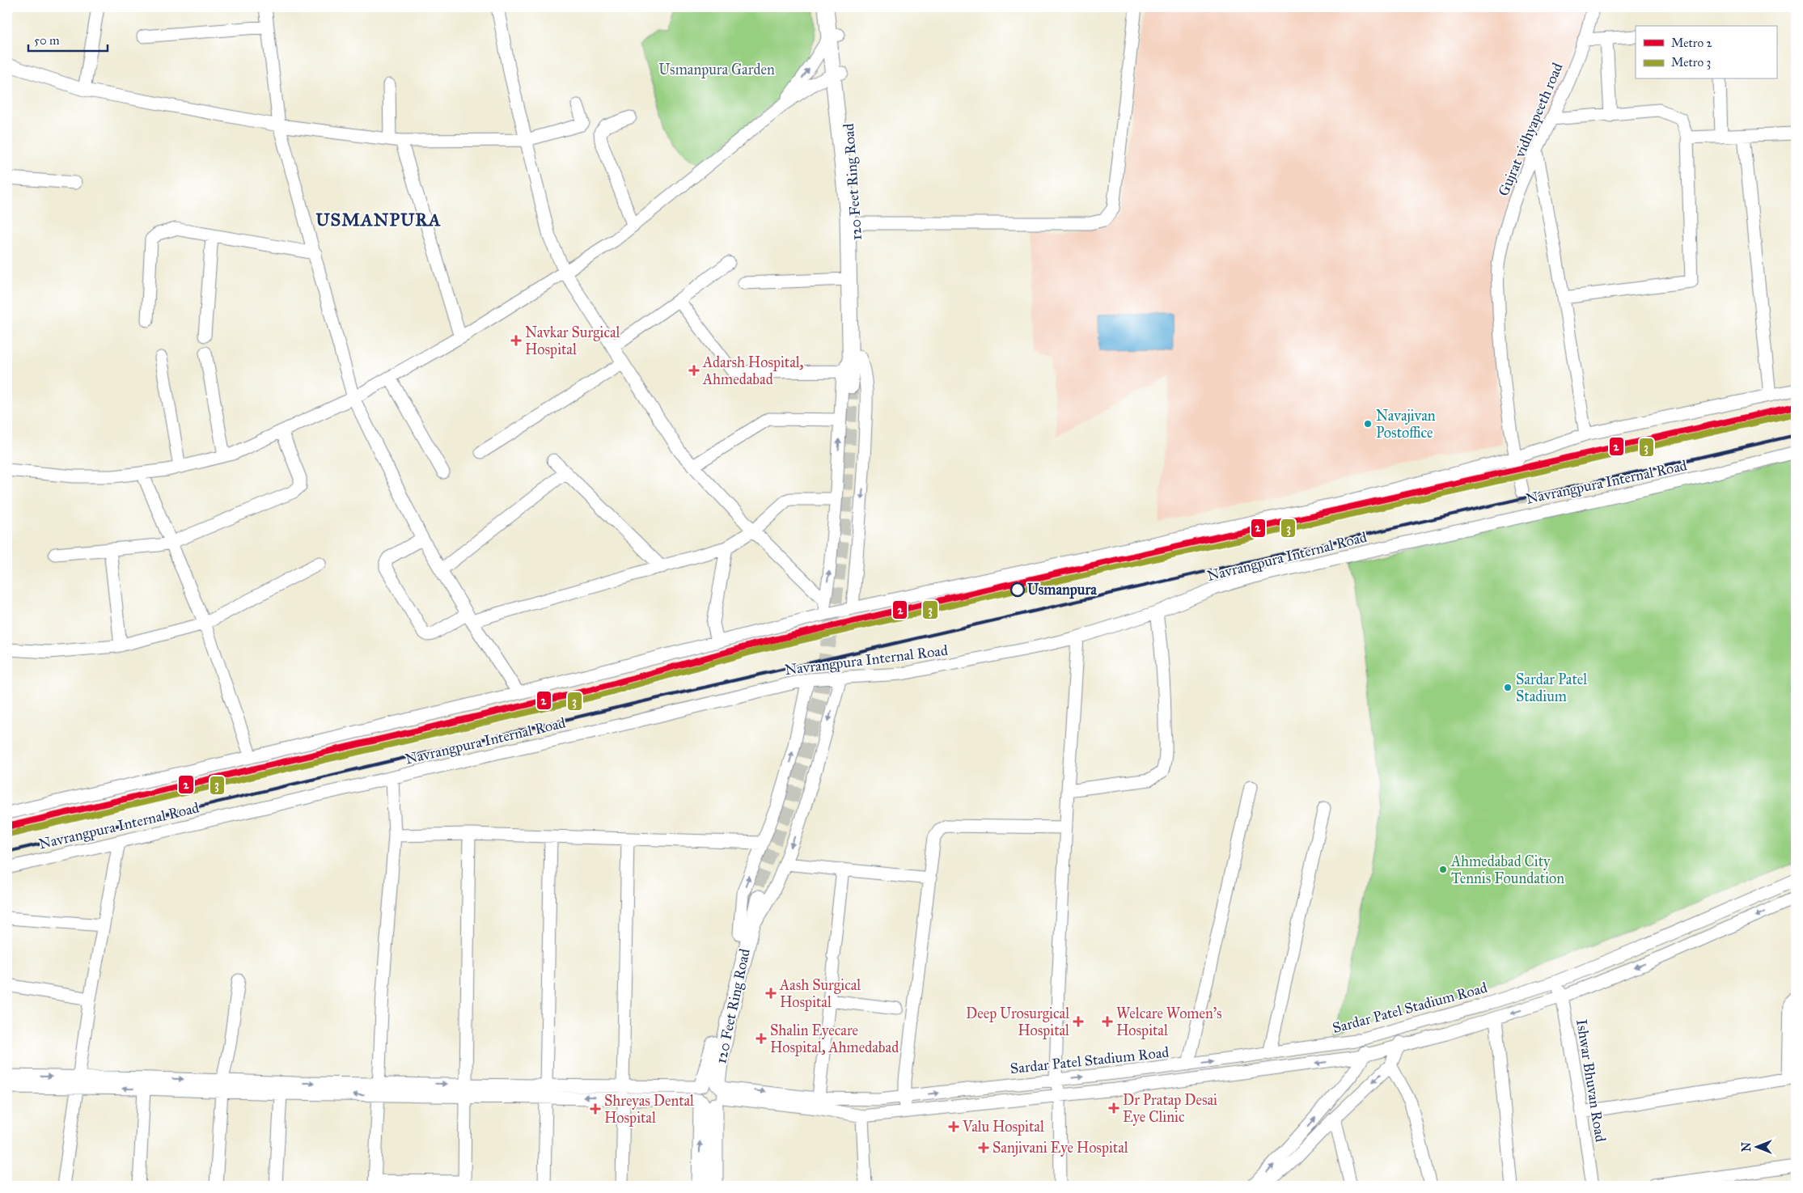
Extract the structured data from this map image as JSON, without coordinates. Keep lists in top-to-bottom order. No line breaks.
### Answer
{"streets":{"main road":["120 Feet Ring Road"],"street":["Gujrat vidhyapeeth road","Navrangpura Internal Road","Sardar Patel Stadium Road","Ishwar Bhuvan Road"]},"crossings":[["Gujrat vidhyapeeth road","Navrangpura Internal Road"],["120 Feet Ring Road","Sardar Patel Stadium Road"],["Sardar Patel Stadium Road","Ishwar Bhuvan Road"]],"districts":["USMANPURA"],"parks":["Usmanpura Garden"],"places":{"health":["Navkar Surgical Hospital","Adarsh Hospital, Ahmedabad","Aash Surgical Hospital","Deep Urosurgical Hospital","Welcare Women's Hospital","Shalin Eyecare Hospital, Ahmedabad","Dr Pratap Desai Eye Clinic","Shreyas Dental Hospital","Valu Hospital","Sanjivani Eye Hospital"],"other":["Navajivan Postoffice","Usmanpura","Sardar Patel Stadium","Ahmedabad City Tennis Foundation"]},"lines":["metro line 2","metro line 3"],"legend":["Metro 2","Metro 3"],"scale_bar":"50 m","north":"left"}
